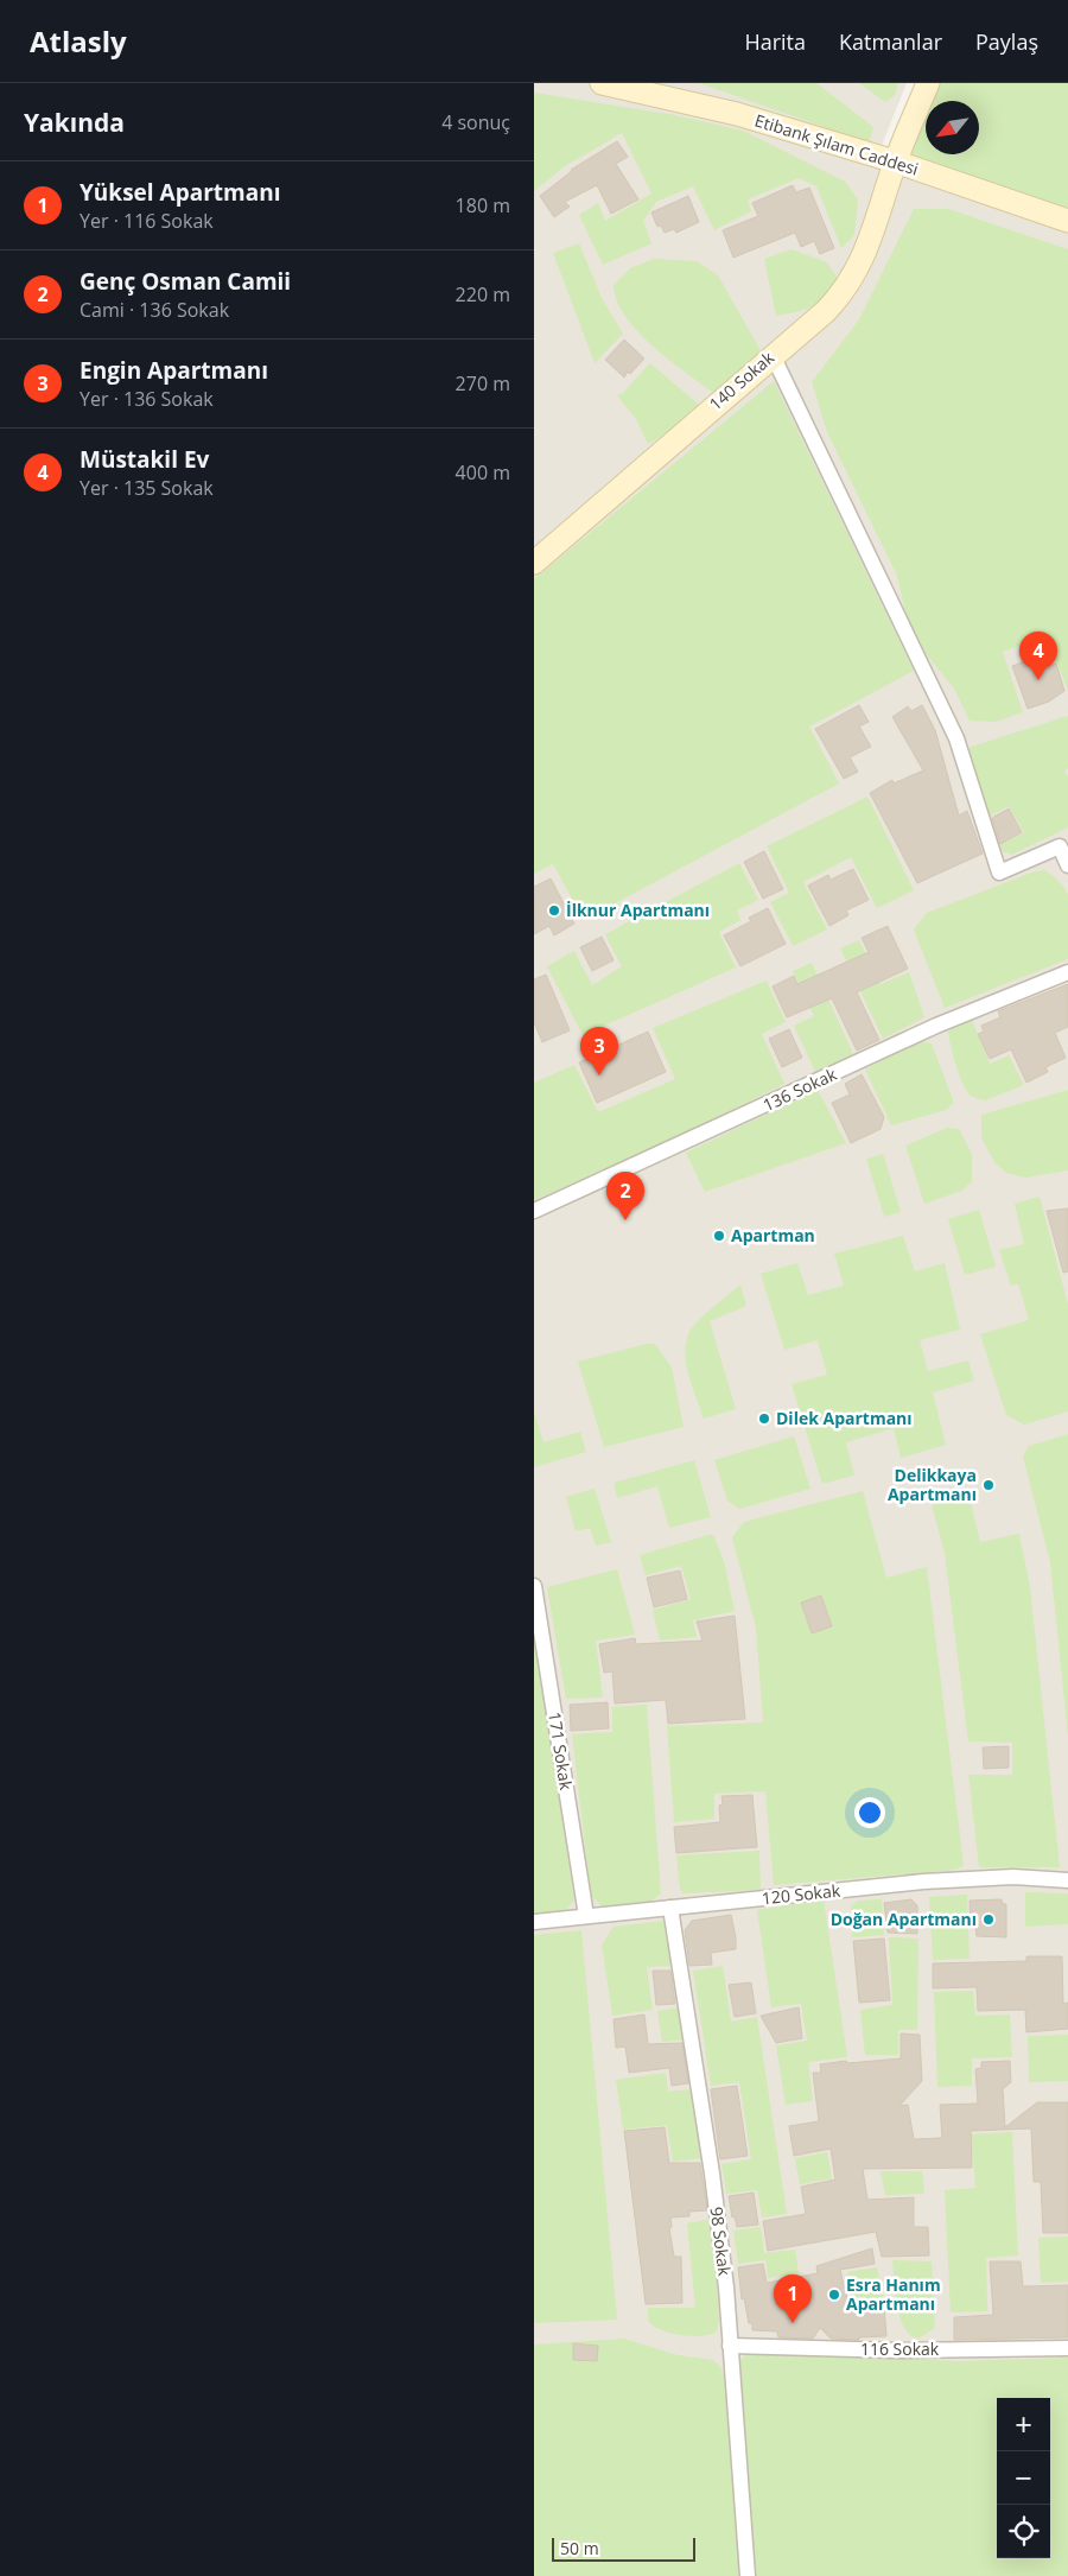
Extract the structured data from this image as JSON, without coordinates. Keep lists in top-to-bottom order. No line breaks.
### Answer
{"streets":{"main road":["Etibank Şılam Caddesi","140 Sokak"],"street":["136 Sokak","171 Sokak","120 Sokak","98 Sokak","116 Sokak"]},"crossings":[["Etibank Şılam Caddesi","140 Sokak"],["171 Sokak","120 Sokak"],["120 Sokak","98 Sokak"],["98 Sokak","116 Sokak"]],"places":["İlknur Apartmanı","Apartman","Dilek Apartmanı","Delikkaya Apartmanı","Doğan Apartmanı","Esra Hanım Apartmanı"],"scale_bar":"50 m","north":"bottom left","page":{"header":"Atlasly","nav":["Harita","Katmanlar","Paylaş"],"heading":["Yakında","4 sonuç"],"list":[{"mark":"1","name":"Yüksel Apartmanı","note":"Yer · 116 Sokak","value":"180 m"},{"mark":"2","name":"Genç Osman Camii","note":"Cami · 136 Sokak","value":"220 m"},{"mark":"3","name":"Engin Apartmanı","note":"Yer · 136 Sokak","value":"270 m"},{"mark":"4","name":"Müstakil Ev","note":"Yer · 135 Sokak","value":"400 m"}],"pins":["4","3","2","1"],"map_buttons":["+","−"],"scale":"50 m"}}
